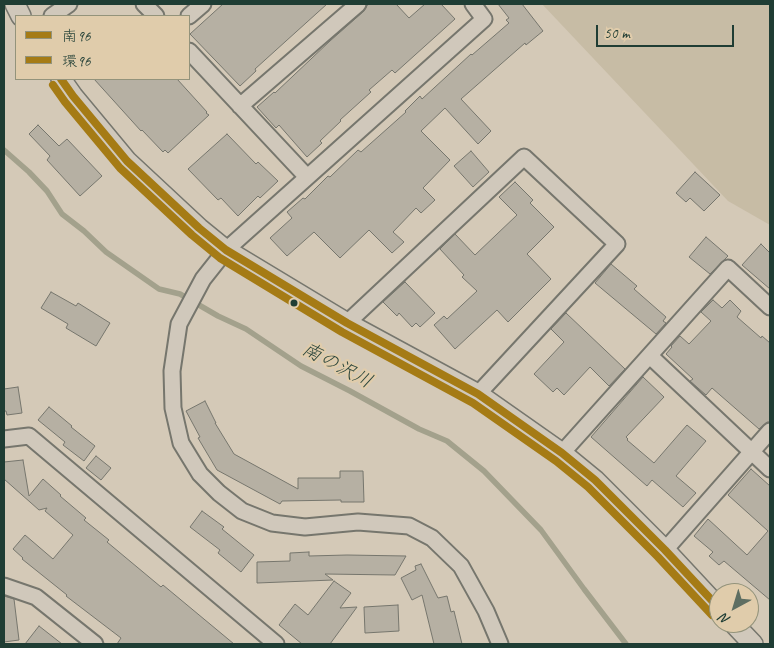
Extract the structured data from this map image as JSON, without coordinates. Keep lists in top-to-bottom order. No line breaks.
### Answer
{"water":["南の沢川"],"lines":["transit line 南96","transit line 環96"],"legend":["南96","環96"],"scale_bar":"50 m","north":"bottom left"}
